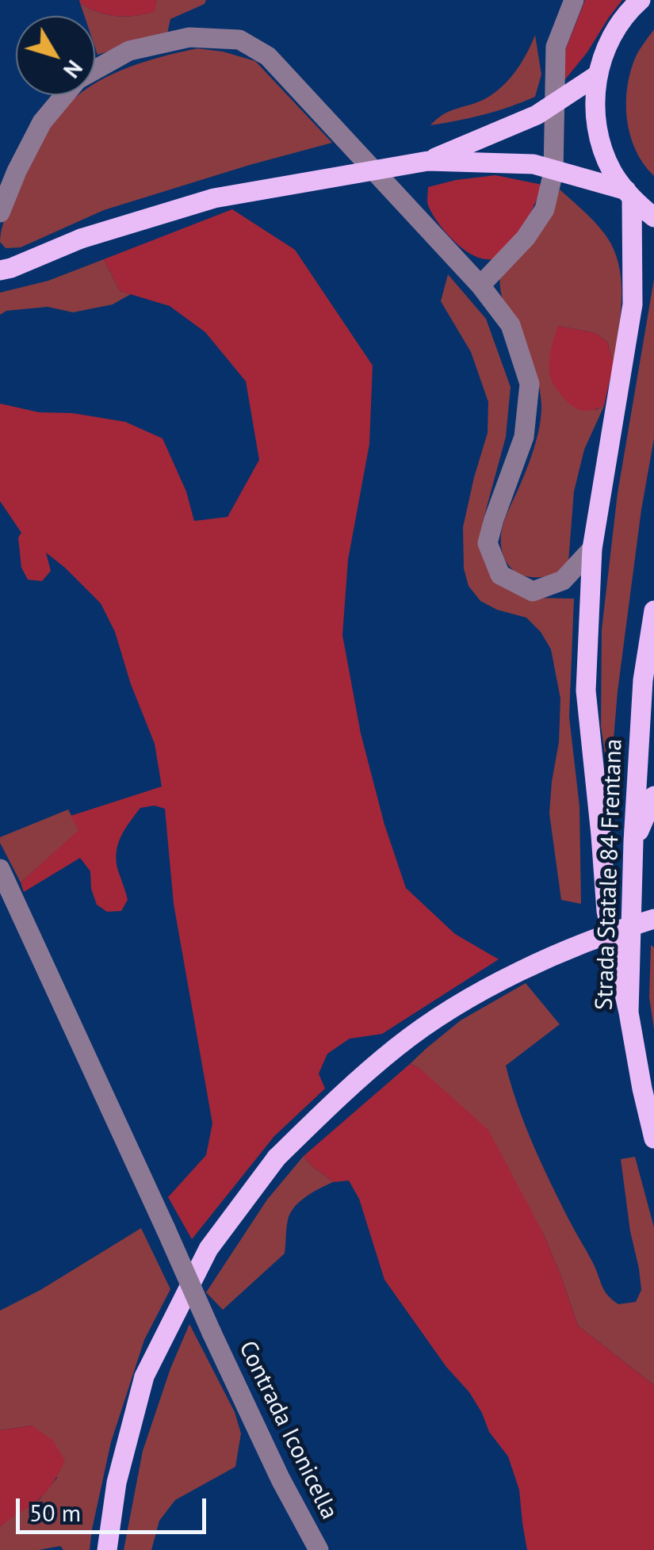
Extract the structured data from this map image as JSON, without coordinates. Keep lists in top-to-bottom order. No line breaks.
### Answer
{"streets":{"main road":["Strada Statale 84 Frentana"],"street":["Contrada Iconicella"]},"scale_bar":"50 m","north":"bottom right"}
